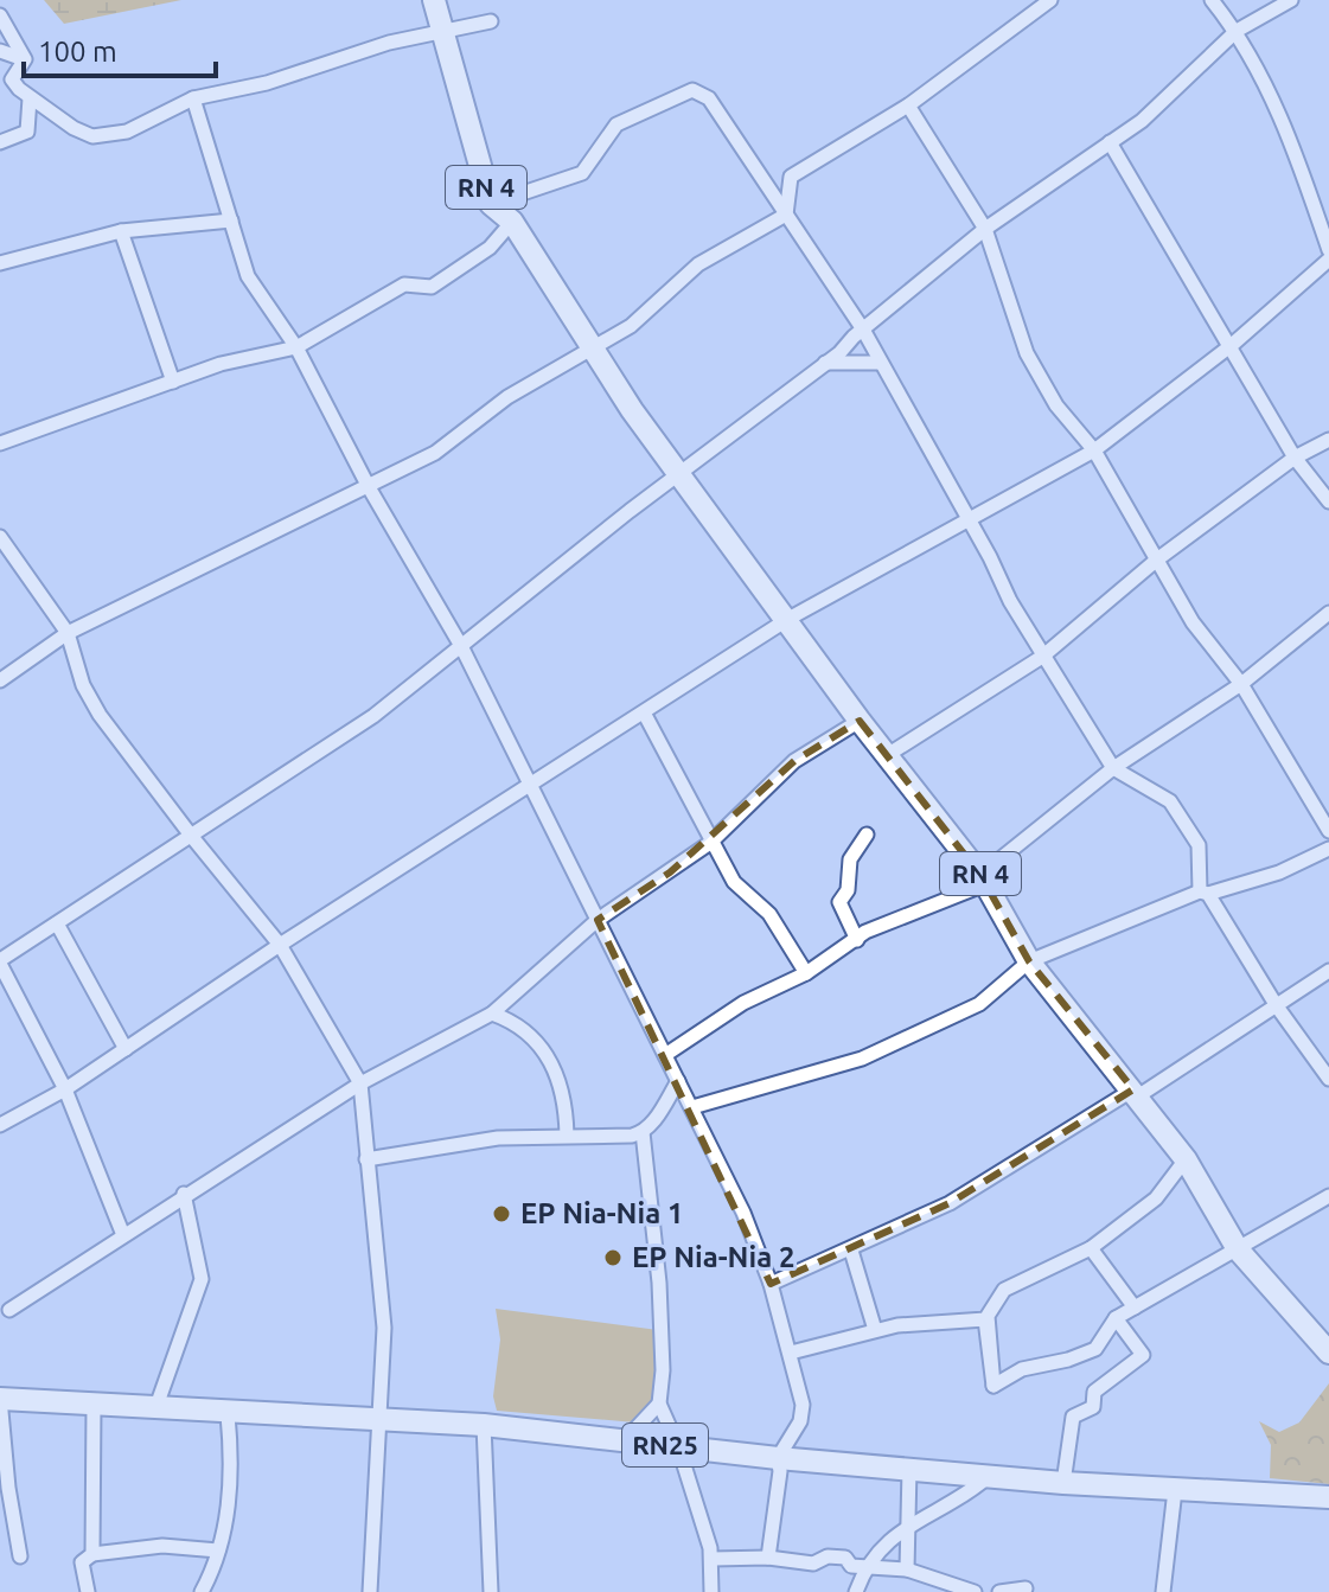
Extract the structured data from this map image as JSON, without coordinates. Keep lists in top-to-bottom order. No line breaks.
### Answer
{"streets":{"main road":["RN 4","RN25"]},"places":["EP Nia-Nia 1","EP Nia-Nia 2"],"scale_bar":"100 m"}
